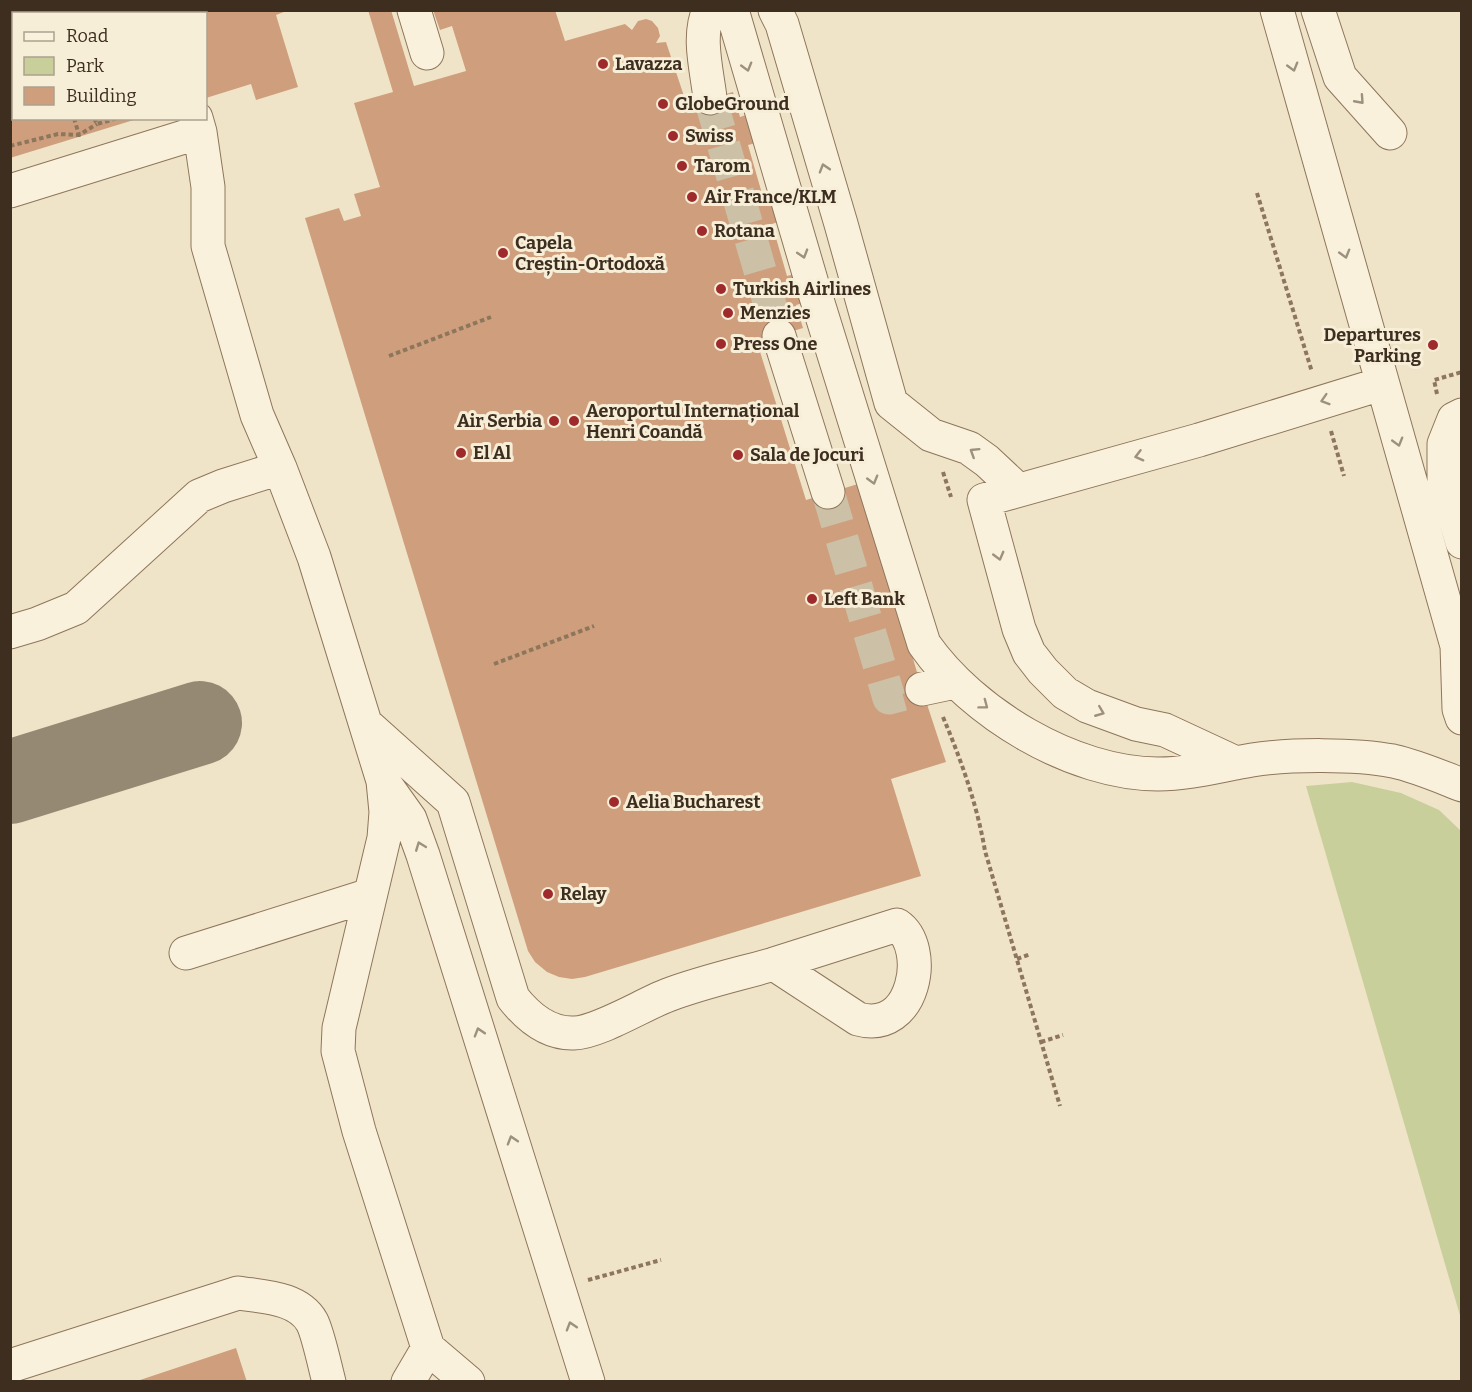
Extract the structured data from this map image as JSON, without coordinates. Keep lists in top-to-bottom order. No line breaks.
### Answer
{"places":["Lavazza","GlobeGround","Swiss","Tarom","Air France/KLM","Rotana","Capela Creștin-Ortodoxă","Turkish Airlines","Menzies","Press One","Departures Parking","Air Serbia","Aeroportul Internațional Henri Coandă","El Al","Sala de Jocuri","Left Bank","Aelia Bucharest","Relay"],"legend":["Road","Park","Building"]}
